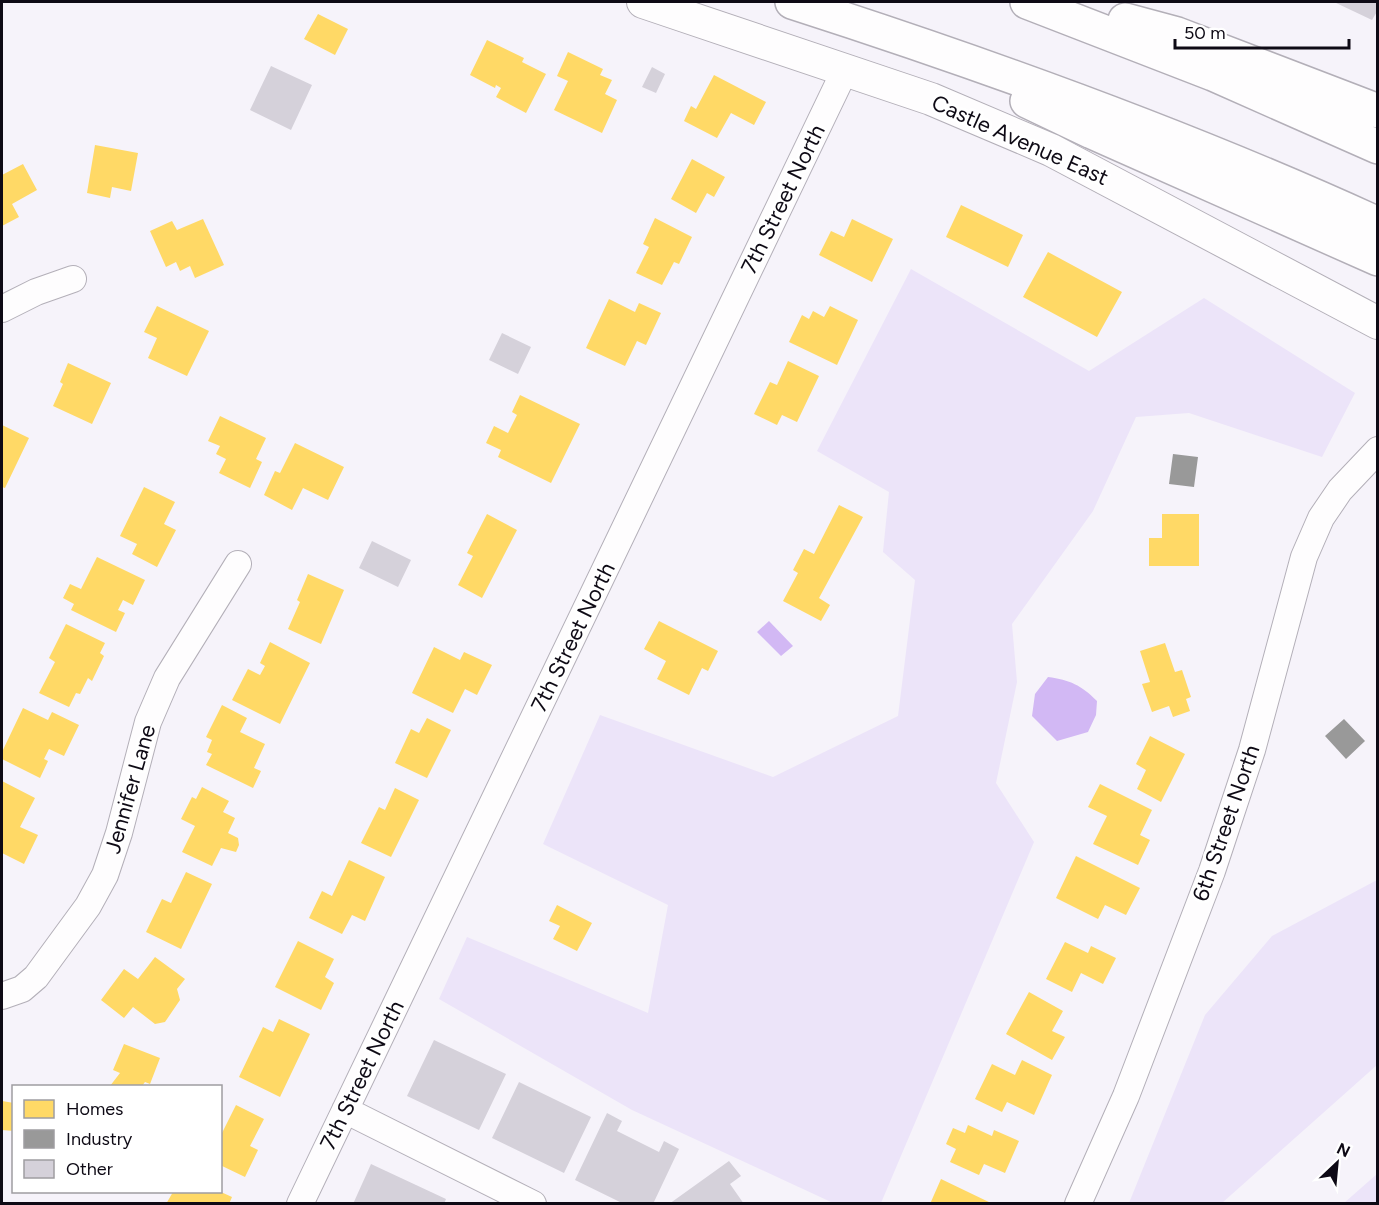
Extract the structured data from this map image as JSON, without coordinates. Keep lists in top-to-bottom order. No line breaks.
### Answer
{"streets":{"street":["Castle Avenue East","7th Street North","Jennifer Lane","6th Street North"]},"crossings":[["Castle Avenue East","7th Street North"]],"legend":["Homes","Industry","Other"],"scale_bar":"50 m","north":"top right"}
